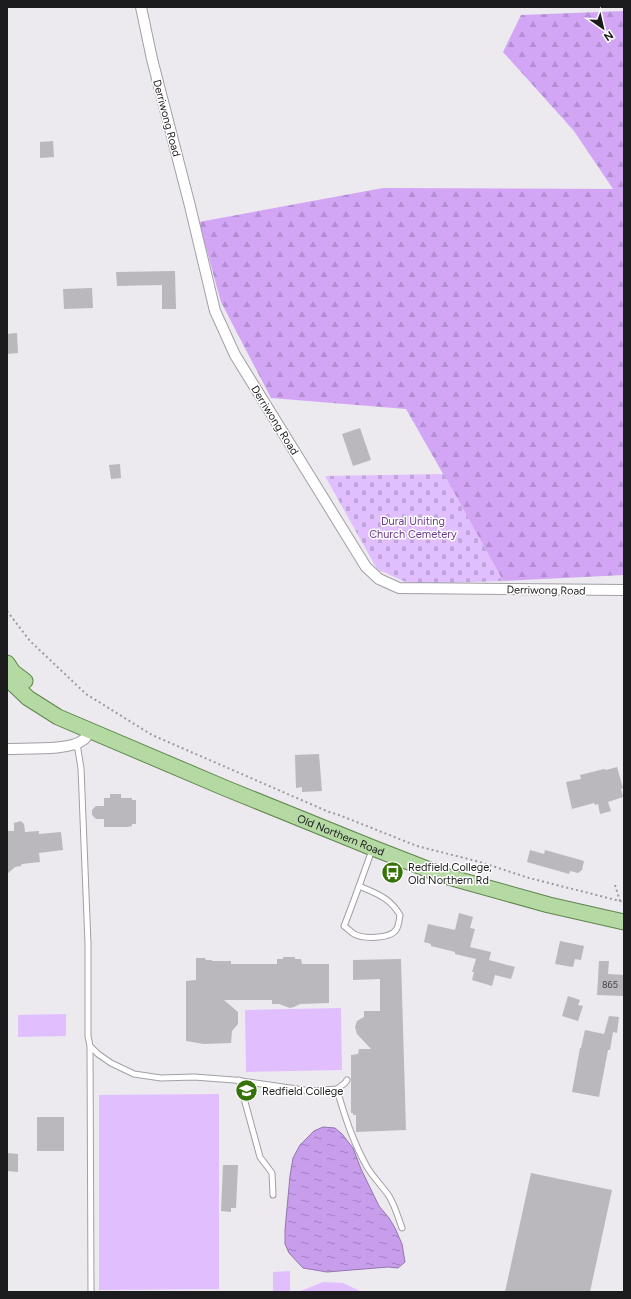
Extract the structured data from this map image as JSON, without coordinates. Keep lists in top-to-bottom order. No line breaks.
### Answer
{"streets":{"main road":["Old Northern Road"],"street":["Derriwong Road"]},"parks":["Dural Uniting Church Cemetery"],"places":{"bus stop":["Redfield College, Old Northern Rd"],"school or university":["Redfield College"]},"house_numbers":["865"],"north":"bottom right"}
